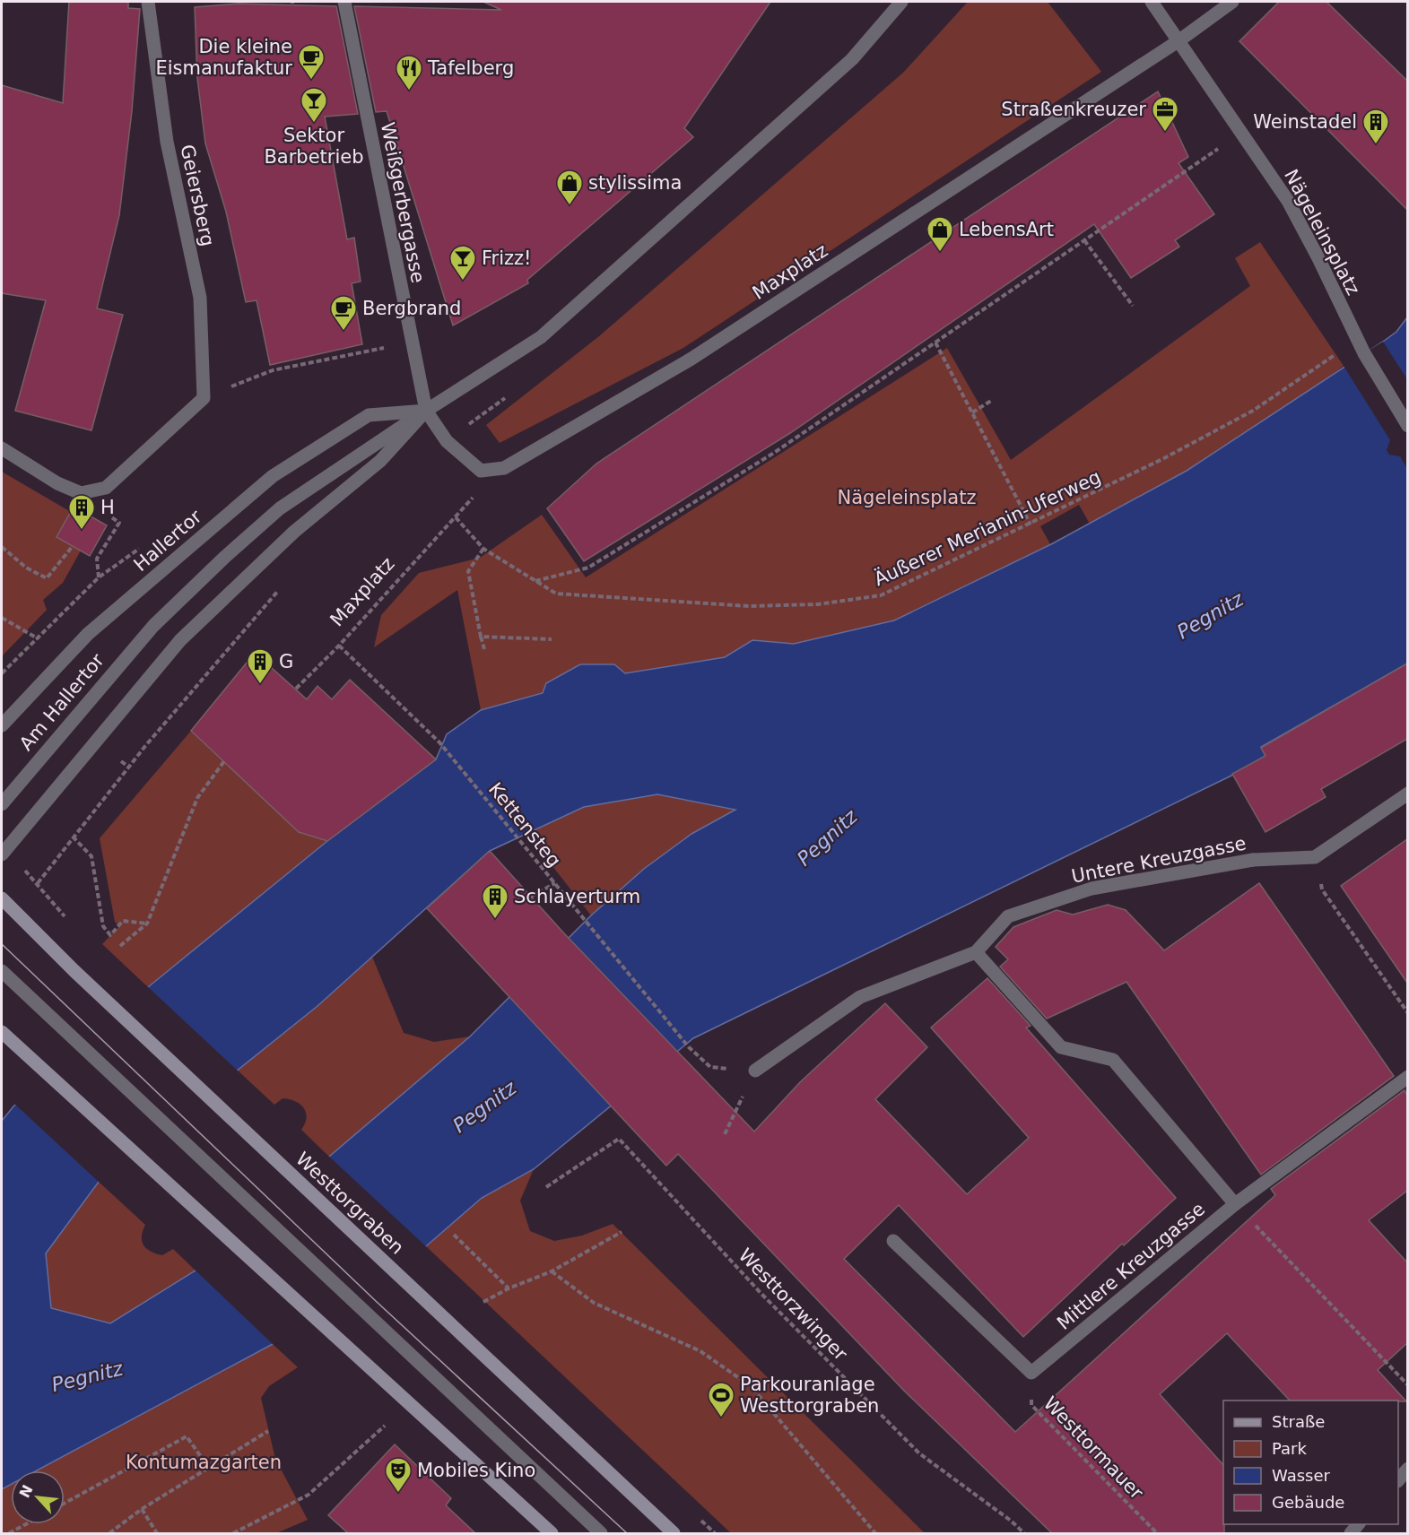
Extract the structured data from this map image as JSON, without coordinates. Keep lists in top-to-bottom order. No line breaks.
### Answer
{"streets":{"main road":["Westtorgraben"],"street":["Geiersberg","Weißgerbergasse","Nägeleinsplatz","Maxplatz","Hallertor","Am Hallertor","Untere Kreuzgasse","Mittlere Kreuzgasse"],"path":["Äußerer Merianin-Uferweg","Kettensteg","Westtorzwinger","Westtormauer"]},"crossings":[["Weißgerbergasse","Maxplatz"],["Weißgerbergasse","Hallertor"],["Weißgerbergasse","Am Hallertor"],["Nägeleinsplatz","Äußerer Merianin-Uferweg"],["Maxplatz","Äußerer Merianin-Uferweg"],["Maxplatz","Hallertor"],["Maxplatz","Am Hallertor"],["Maxplatz","Kettensteg"],["Hallertor","Am Hallertor"],["Mittlere Kreuzgasse","Westtormauer"]],"water":["Pegnitz"],"parks":["Nägeleinsplatz","Kontumazgarten"],"places":{"cafe":["Die kleine Eismanufaktur","Bergbrand"],"restaurant":["Tafelberg"],"bar":["Sektor Barbetrieb","Frizz!"],"office":["Straßenkreuzer"],"building":["Weinstadel","H","G","Schlayerturm"],"shop":["stylissima","LebensArt"],"sports":["Parkouranlage Westtorgraben"],"theatre":["Mobiles Kino"]},"legend":["Straße","Park","Wasser","Gebäude"],"north":"top left"}
